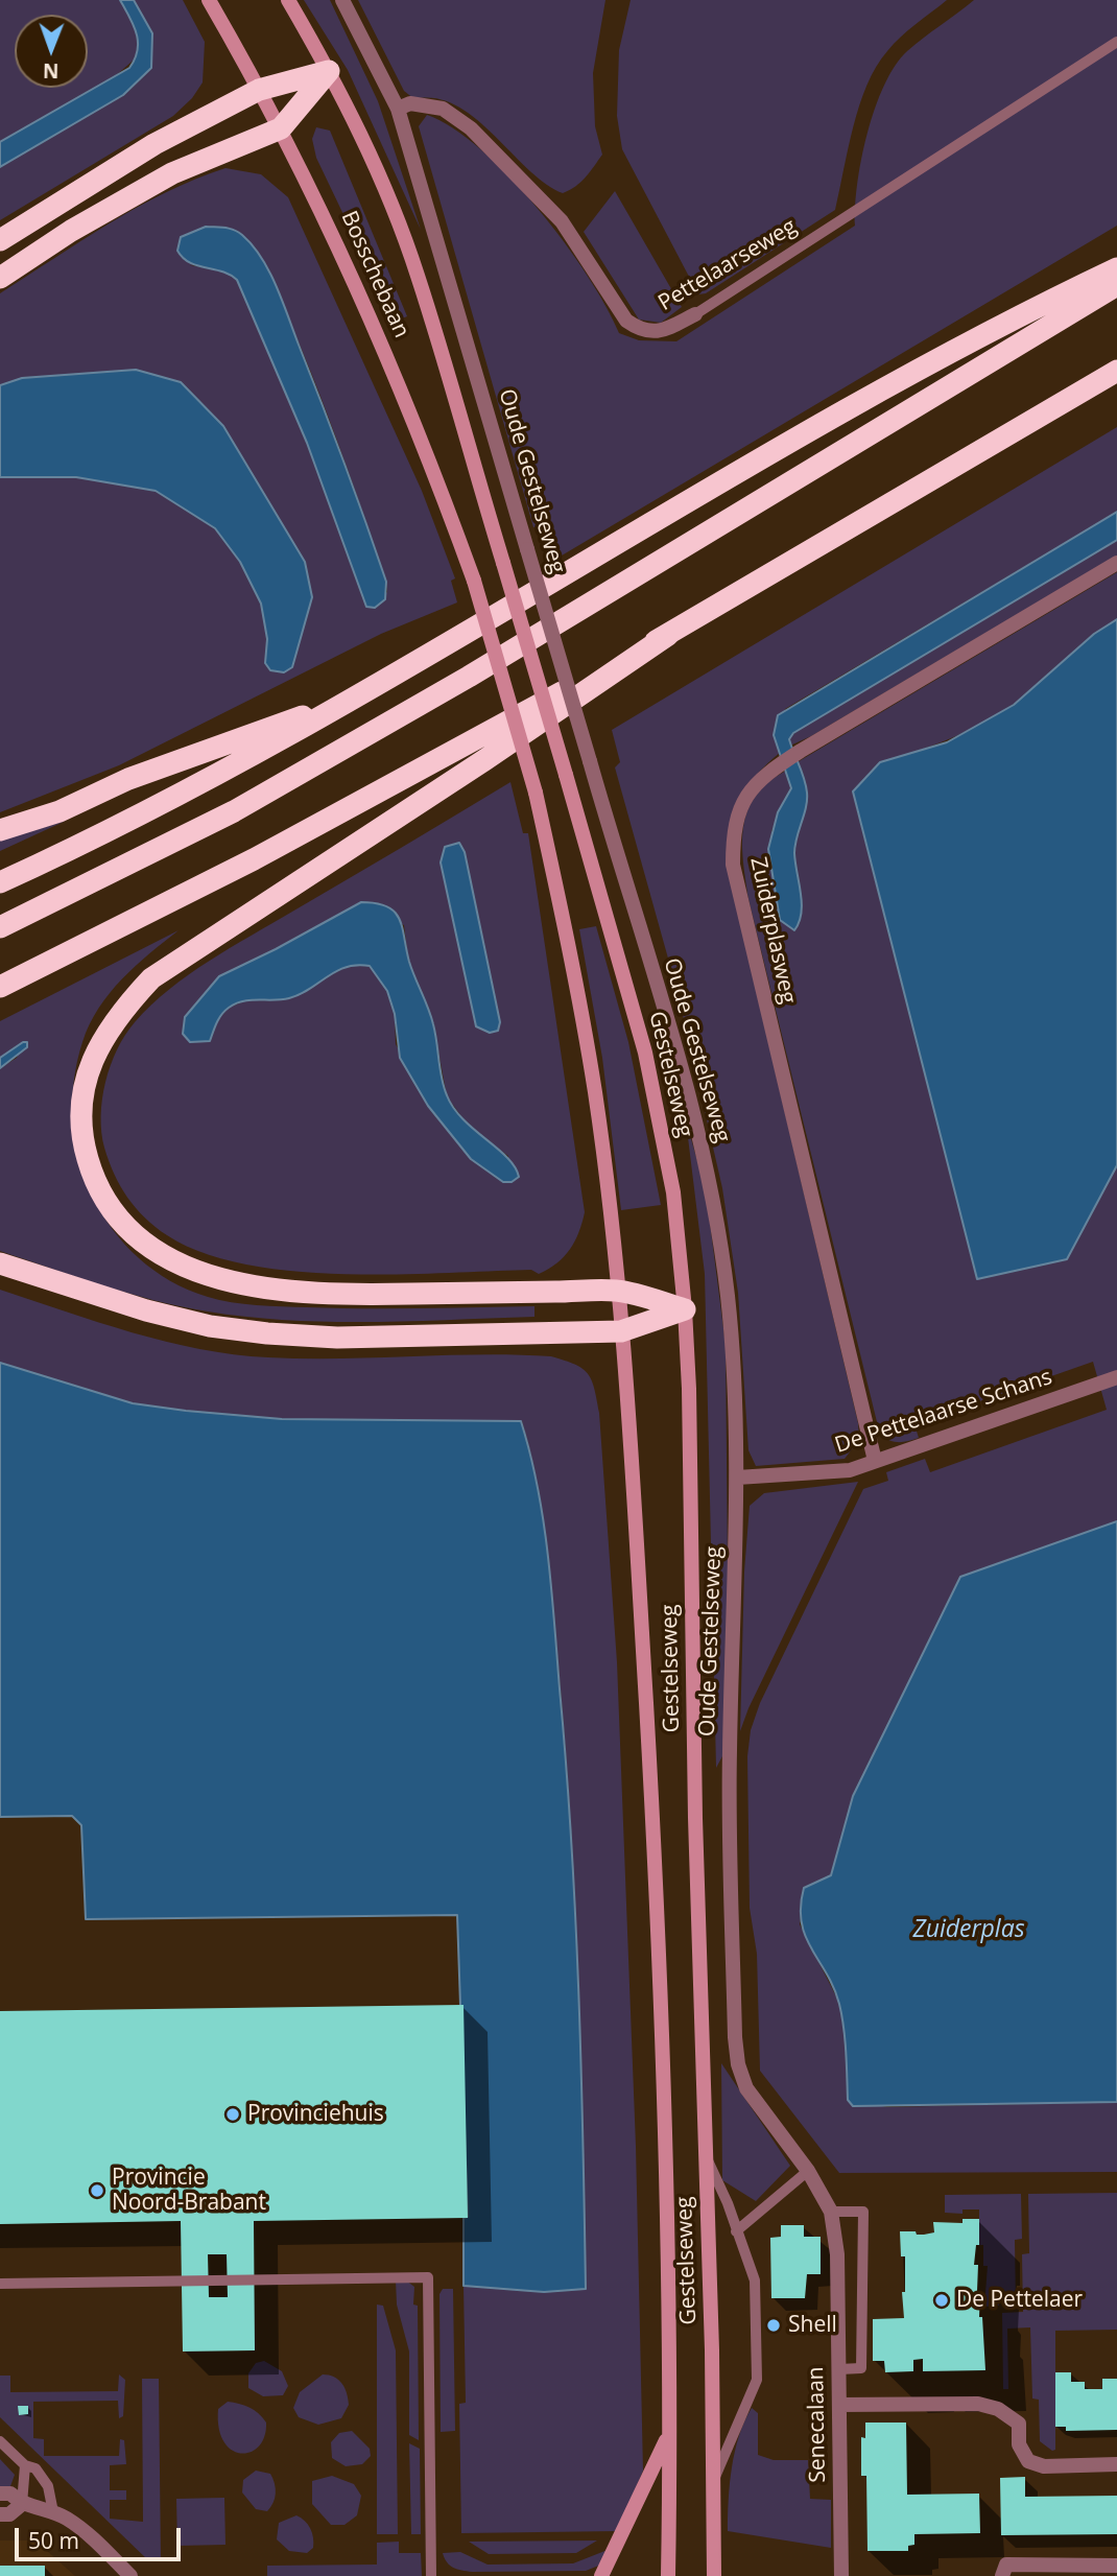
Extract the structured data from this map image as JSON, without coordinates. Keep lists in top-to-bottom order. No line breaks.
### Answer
{"streets":{"main road":["Bosschebaan","Gestelseweg"],"street":["Pettelaarseweg","Oude Gestelseweg","Zuiderplasweg","De Pettelaarse Schans","Senecalaan"]},"crossings":[["Pettelaarseweg","Oude Gestelseweg"],["Bosschebaan","Gestelseweg"],["Oude Gestelseweg","De Pettelaarse Schans"],["Oude Gestelseweg","Senecalaan"],["Zuiderplasweg","De Pettelaarse Schans"]],"water":["Zuiderplas"],"places":["Provinciehuis","Provincie Noord-Brabant","De Pettelaer","Shell"],"scale_bar":"50 m","north":"bottom"}
